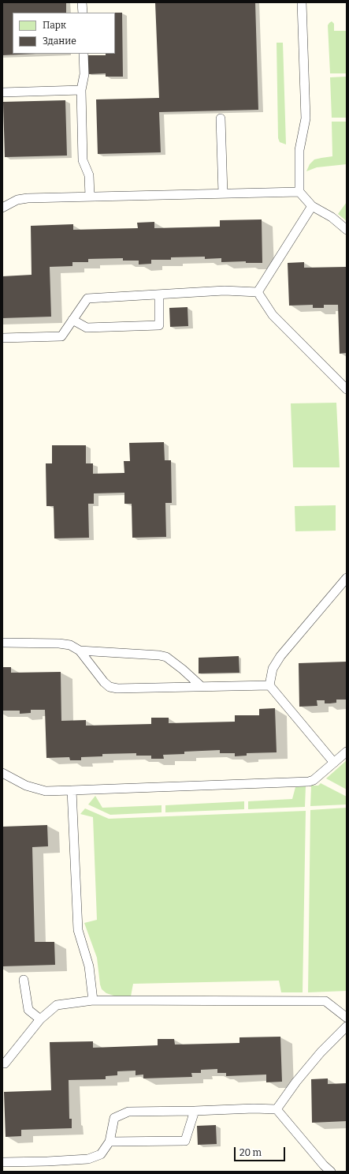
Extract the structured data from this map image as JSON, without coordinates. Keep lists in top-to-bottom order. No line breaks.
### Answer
{"legend":["Парк","Здание"],"scale_bar":"20 m"}
